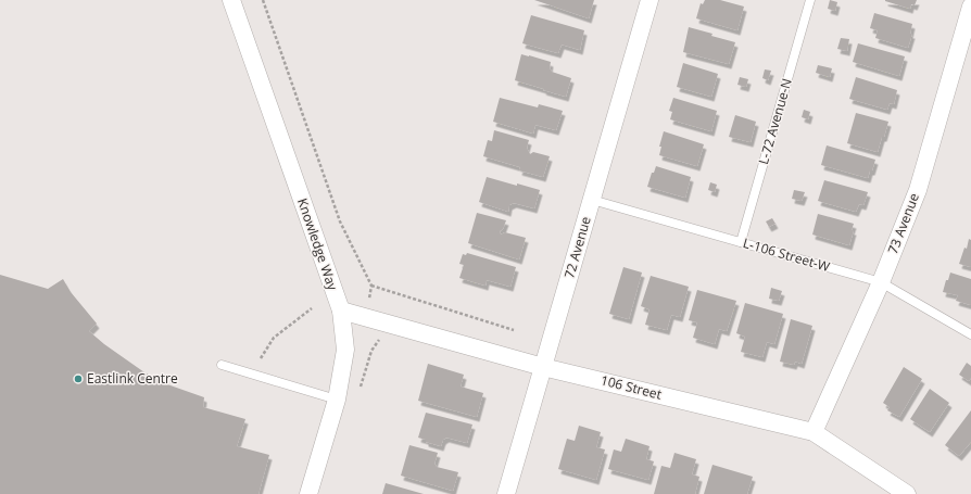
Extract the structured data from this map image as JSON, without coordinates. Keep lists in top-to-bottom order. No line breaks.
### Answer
{"streets":{"street":["73 Avenue","Knowledge Way","72 Avenue","106 Street"],"lane":["L-72 Avenue-N","L-106 Street-W"]},"crossings":[["L-72 Avenue-N","L-106 Street-W"],["73 Avenue","L-106 Street-W"],["73 Avenue","106 Street"],["Knowledge Way","106 Street"],["72 Avenue","L-106 Street-W"],["72 Avenue","106 Street"]],"places":["Eastlink Centre"]}
